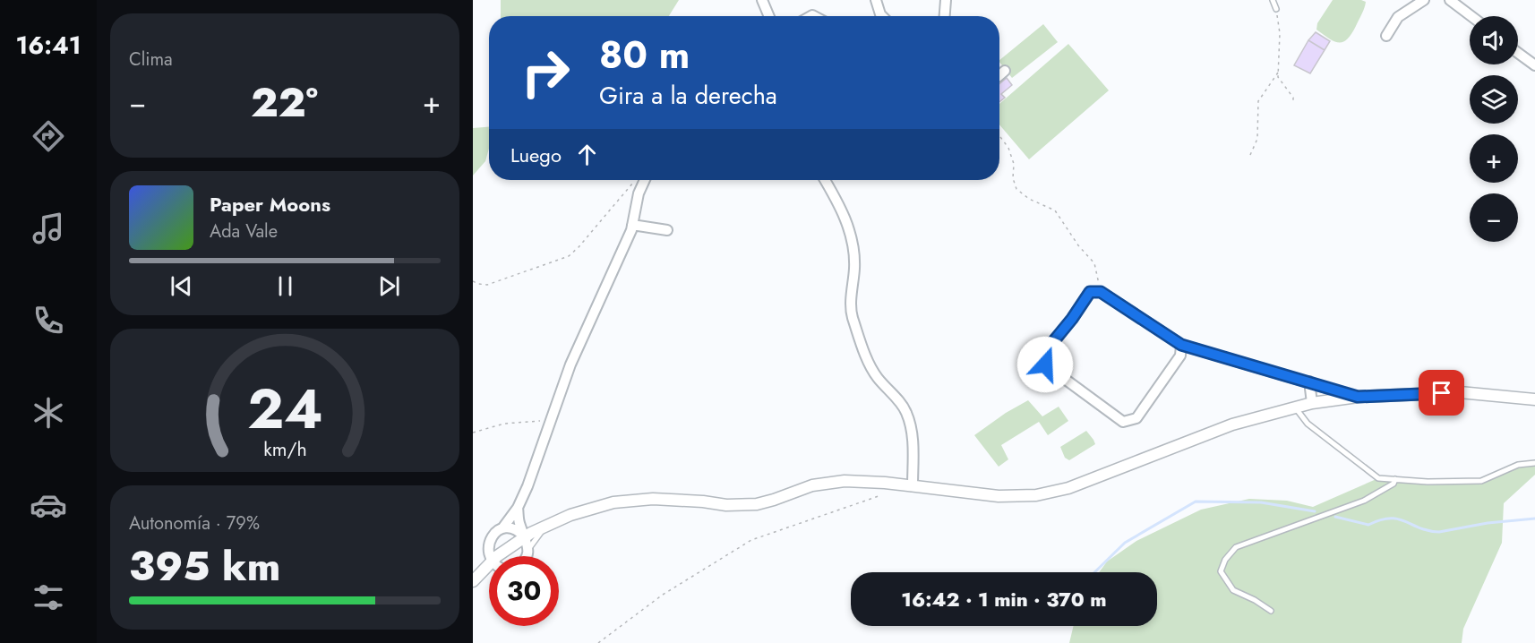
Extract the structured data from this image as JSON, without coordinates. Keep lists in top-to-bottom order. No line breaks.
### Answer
{"page":{"tabs":"16:41","tile":["Clima",["Autonomía · 79%","395 km"]],"map_buttons":["+","−"],"turn":["80 m","Gira a la derecha"],"heat":["−","22°","+"],"then":"Luego","song":["Paper Moons","Ada Vale"],"limit":"30","trip":"16:42 · 1 min · 370 m","gauge":["24","km/h"]}}
